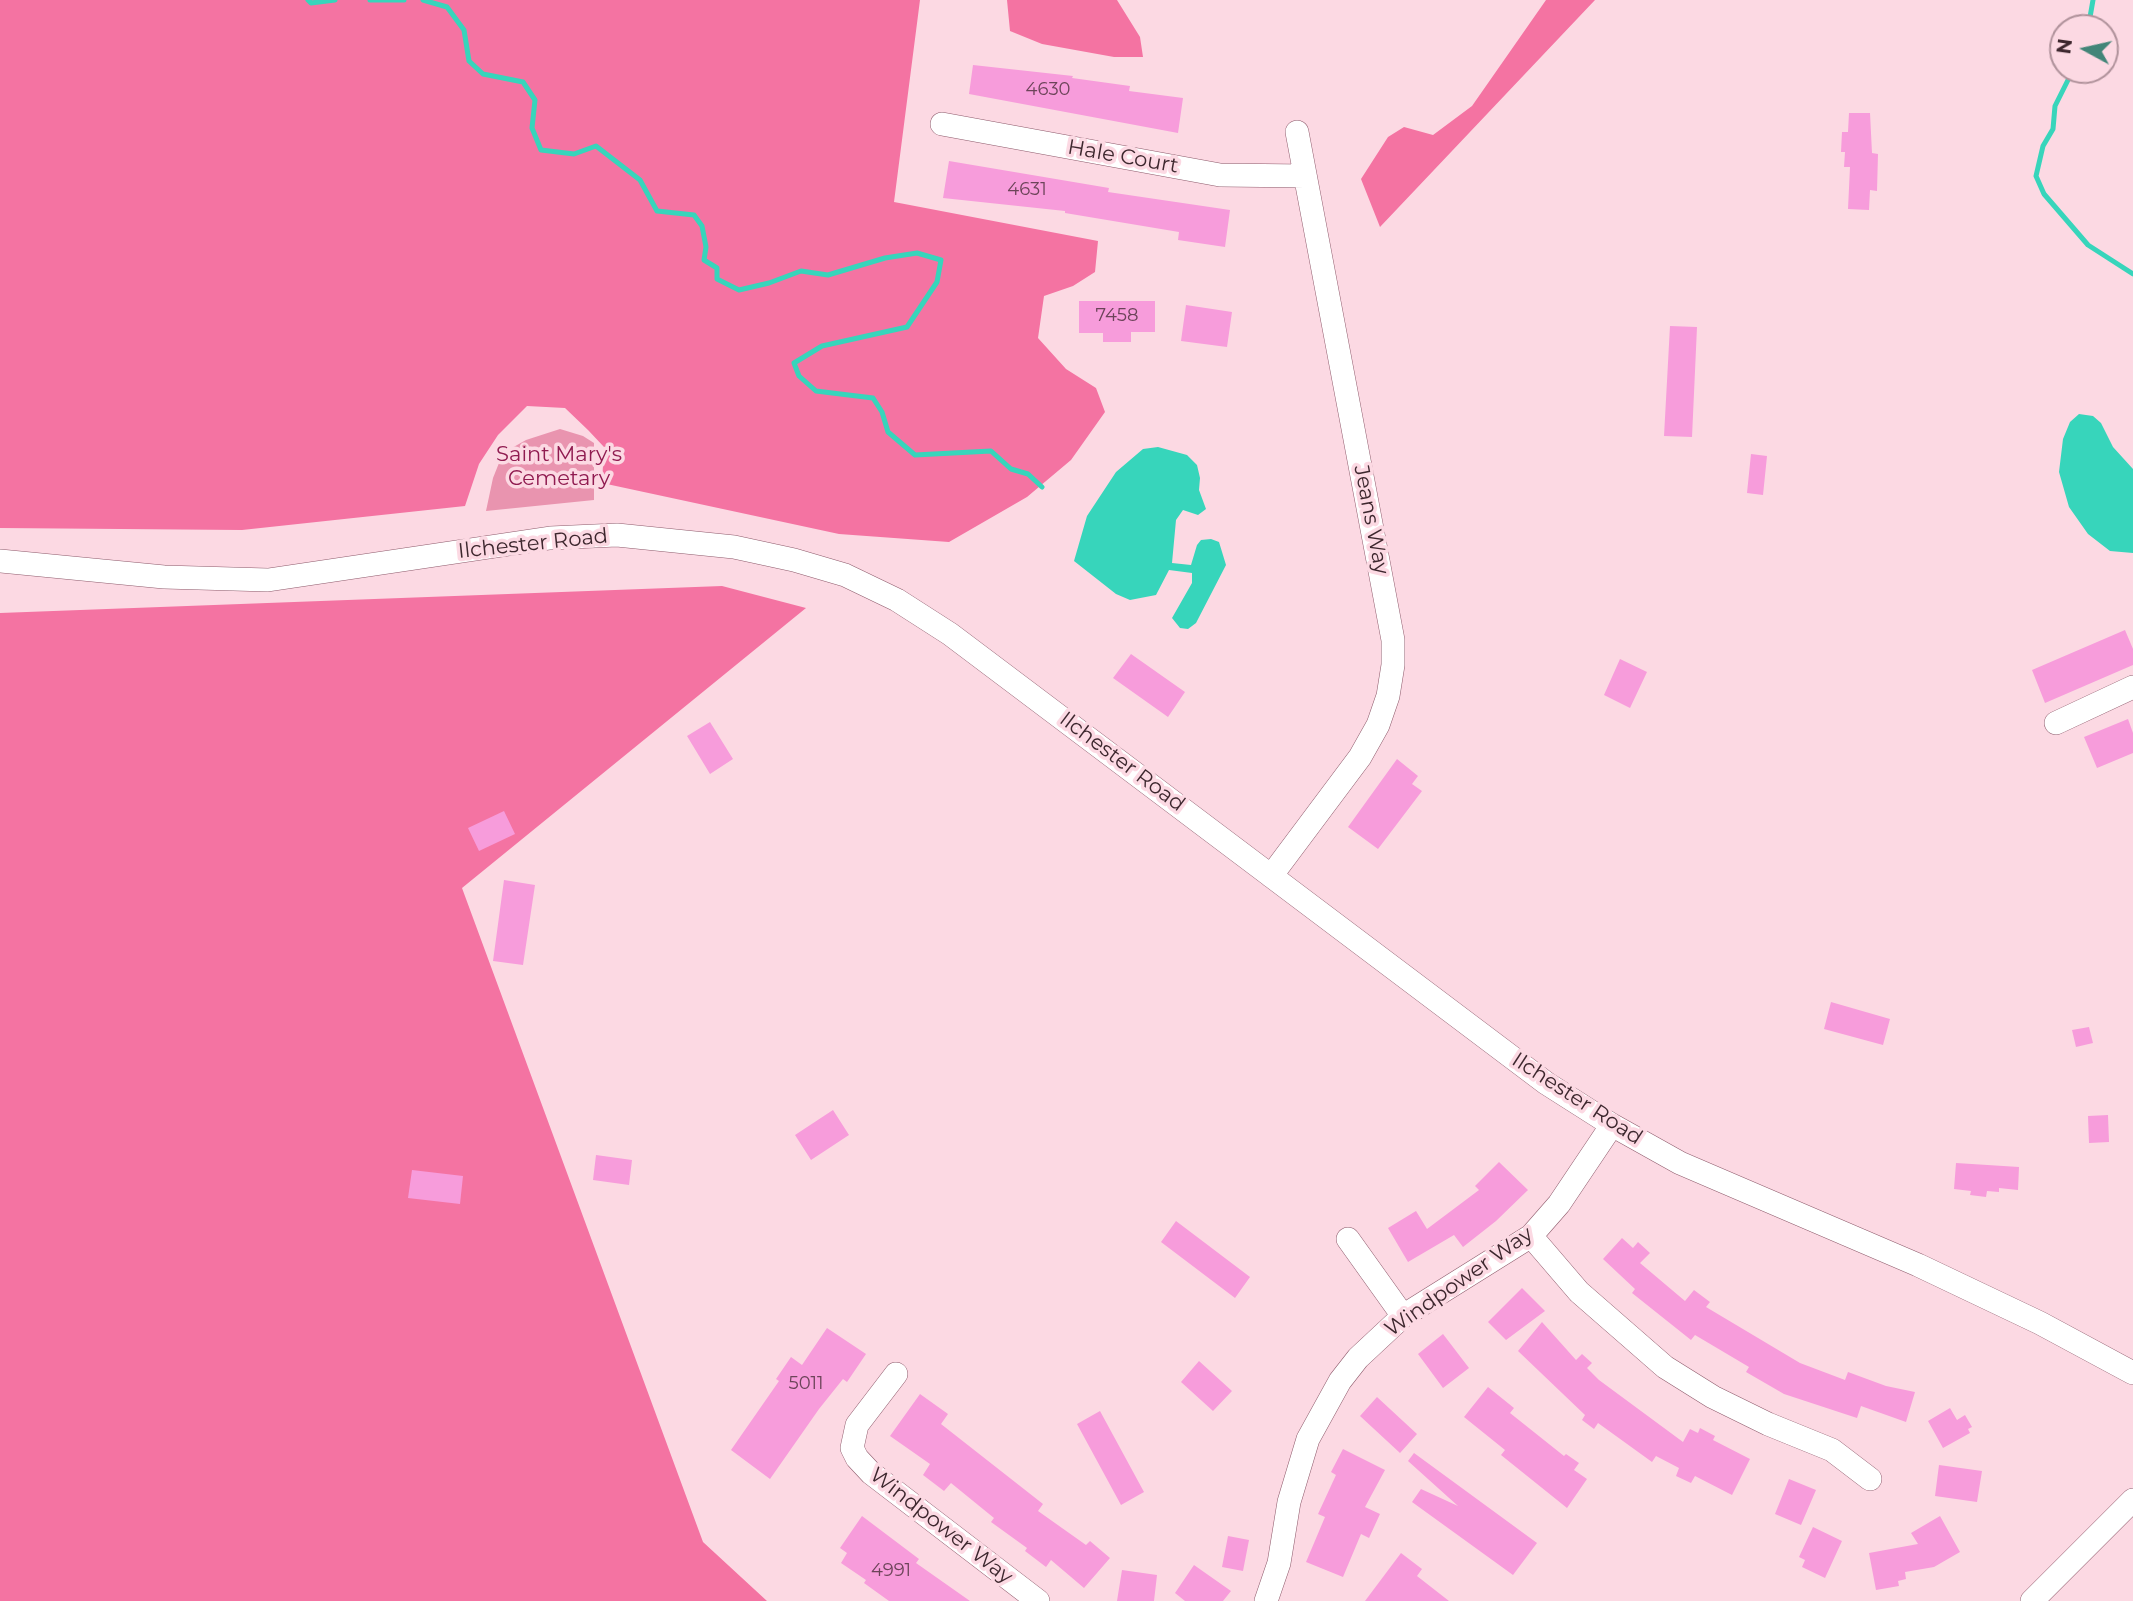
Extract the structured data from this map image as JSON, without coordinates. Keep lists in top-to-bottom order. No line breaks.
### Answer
{"streets":{"street":["Hale Court","Jeans Way","Ilchester Road","Windpower Way"]},"crossings":[["Hale Court","Jeans Way"],["Jeans Way","Ilchester Road"],["Ilchester Road","Windpower Way"]],"parks":["Saint Mary's Cemetary"],"house_numbers":["4630","4631","7458","5011","4991"],"north":"left"}
